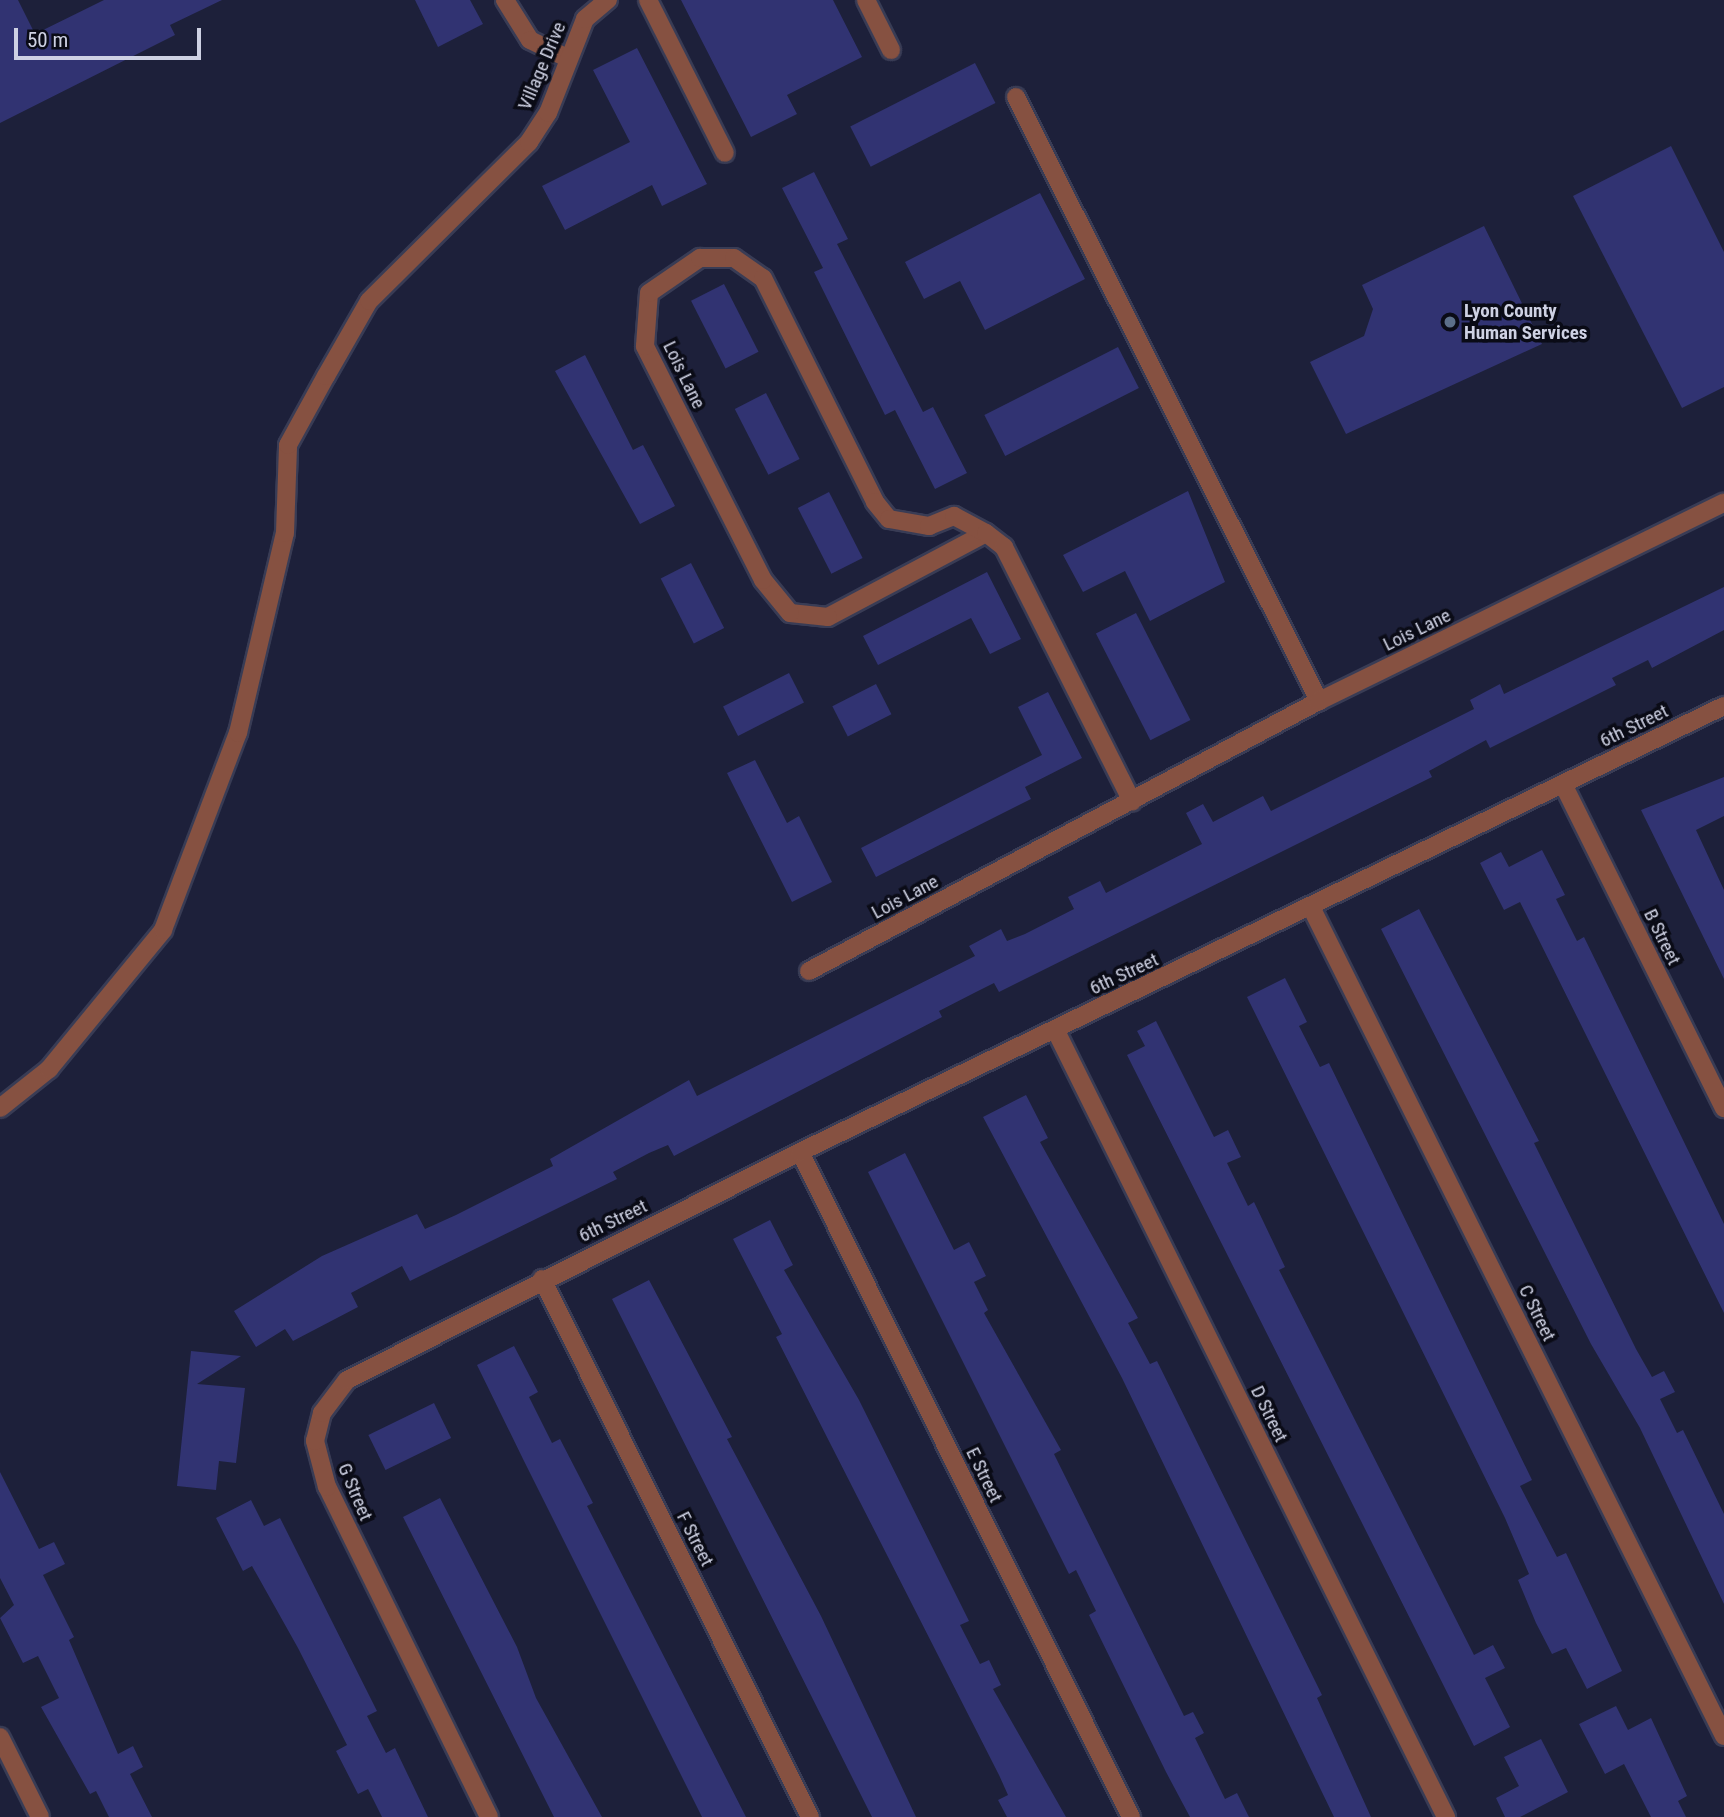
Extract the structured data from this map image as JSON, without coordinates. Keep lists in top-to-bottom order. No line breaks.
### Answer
{"streets":{"street":["Village Drive","Lois Lane","6th Street","B Street","C Street","D Street","E Street","G Street","F Street"]},"crossings":[["6th Street","B Street"],["6th Street","C Street"],["6th Street","D Street"],["6th Street","E Street"],["6th Street","G Street"],["6th Street","F Street"],["G Street","F Street"]],"places":["Lyon County Human Services"],"scale_bar":"50 m"}
